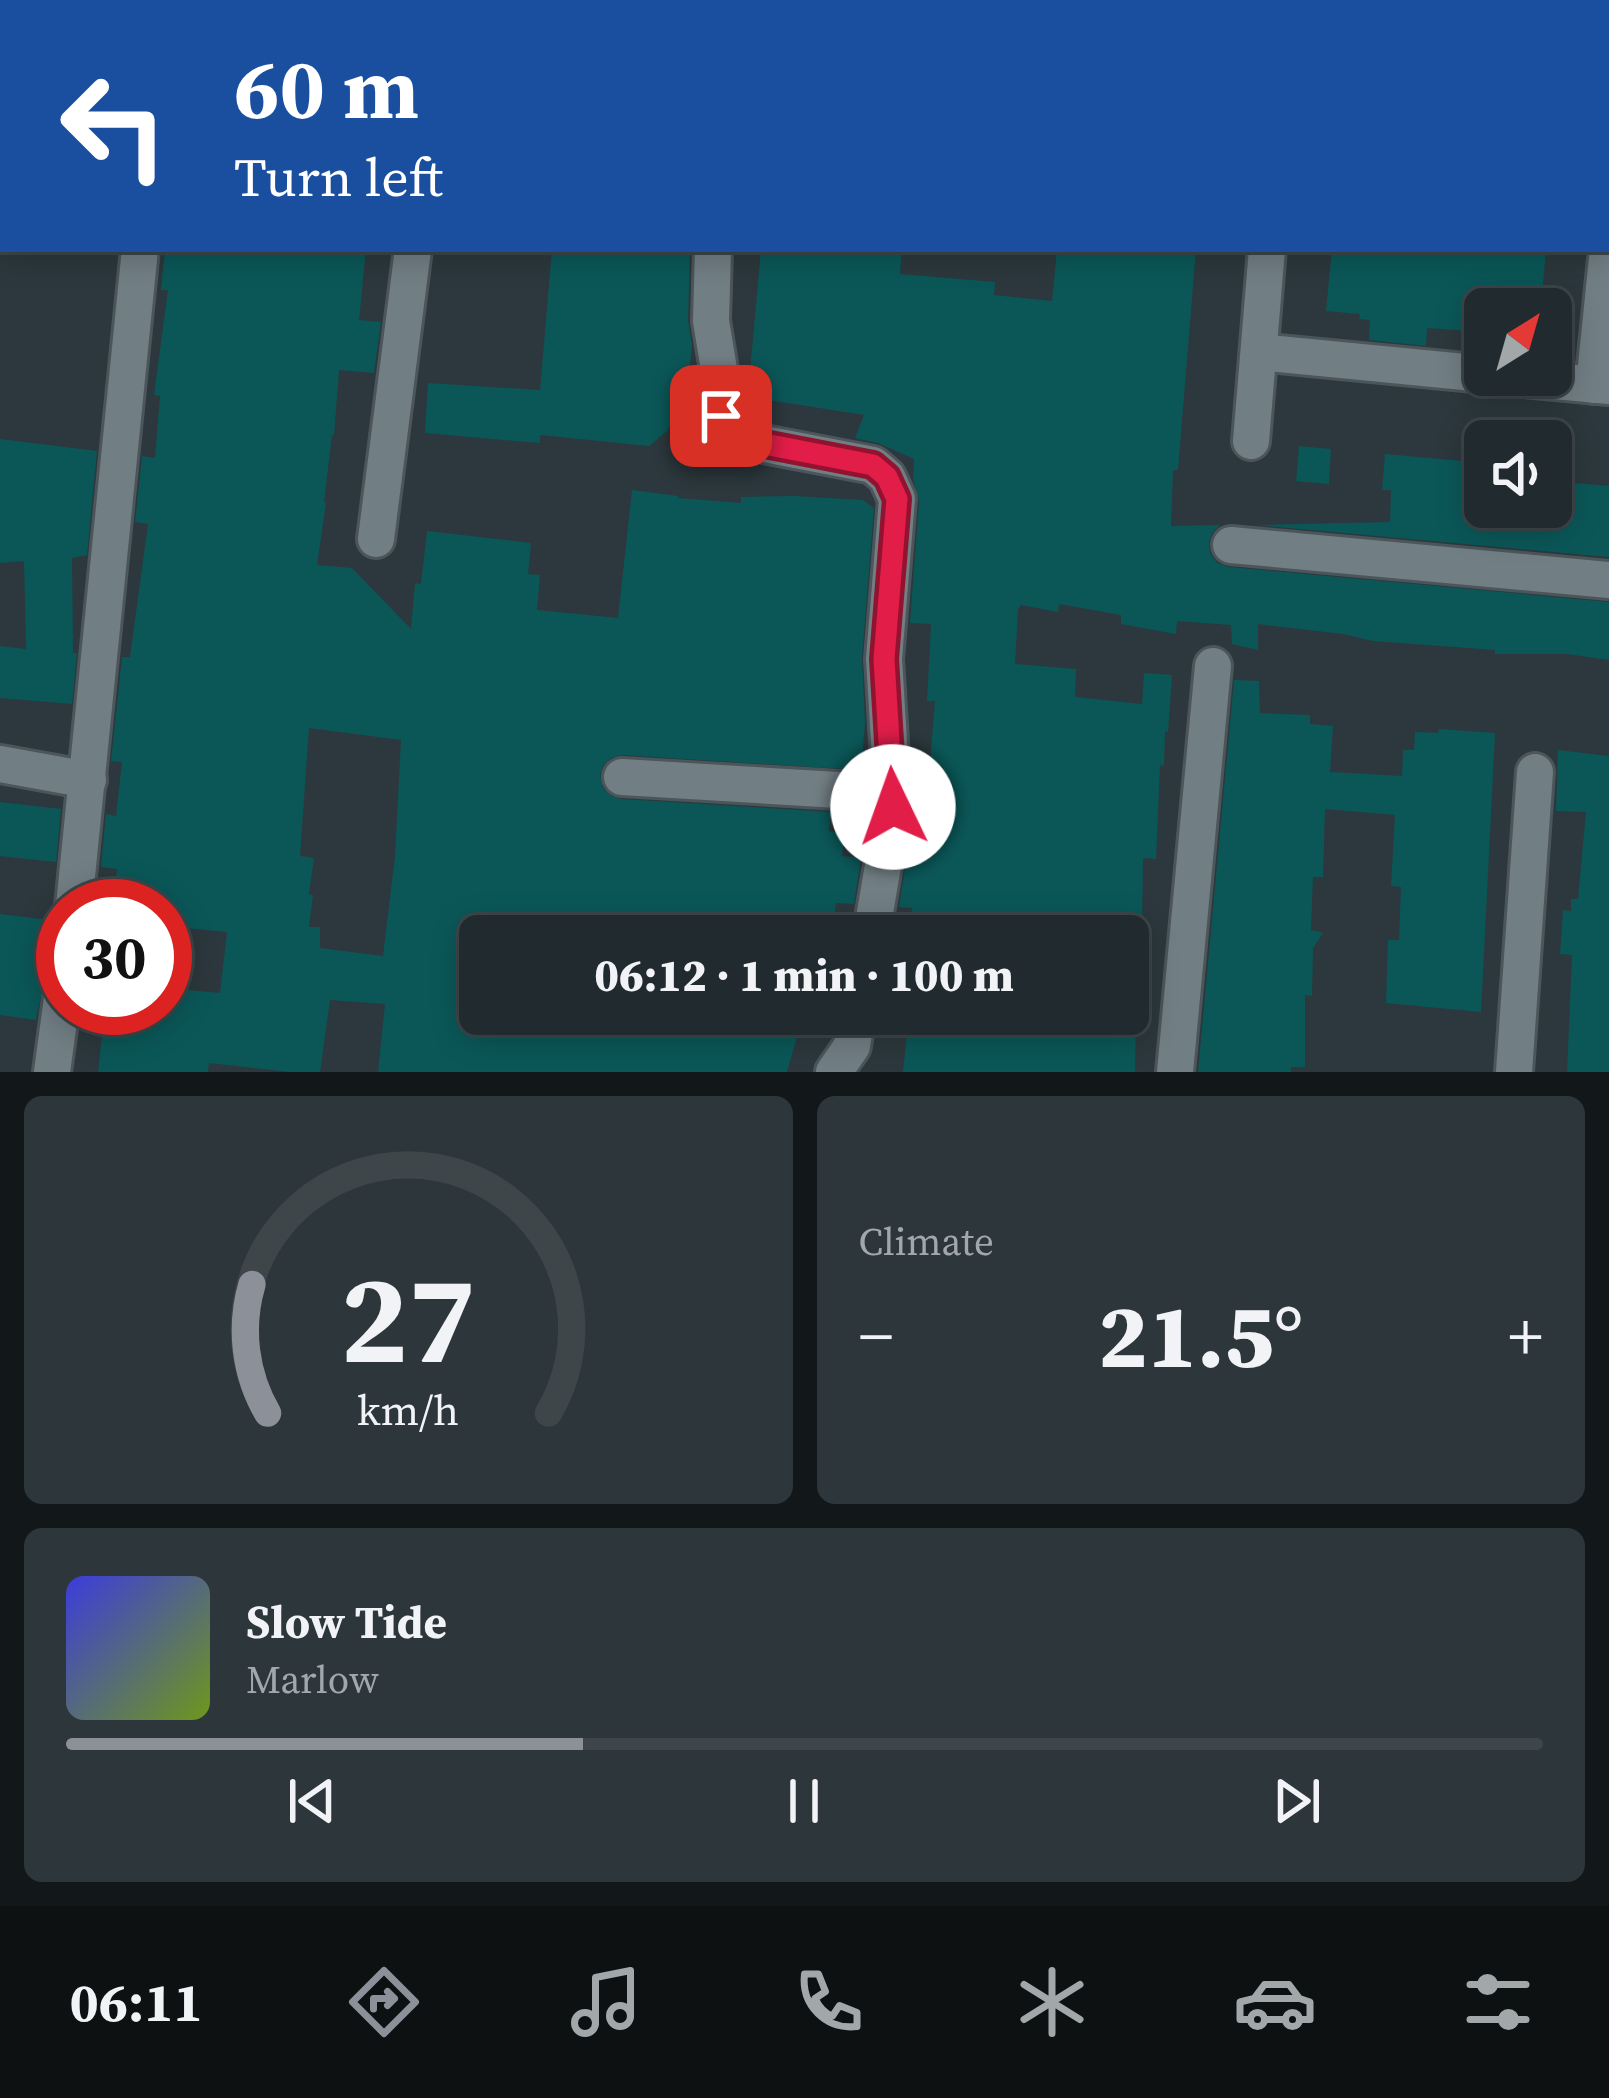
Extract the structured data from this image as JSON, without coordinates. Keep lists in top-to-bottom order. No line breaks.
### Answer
{"north":"top right","page":{"turn":["60 m","Turn left"],"limit":"30","trip":"06:12 · 1 min · 100 m","tile":"Climate","heat":["−","21.5°","+"],"song":["Slow Tide","Marlow"],"tabs":"06:11","gauge":["27","km/h"]}}
